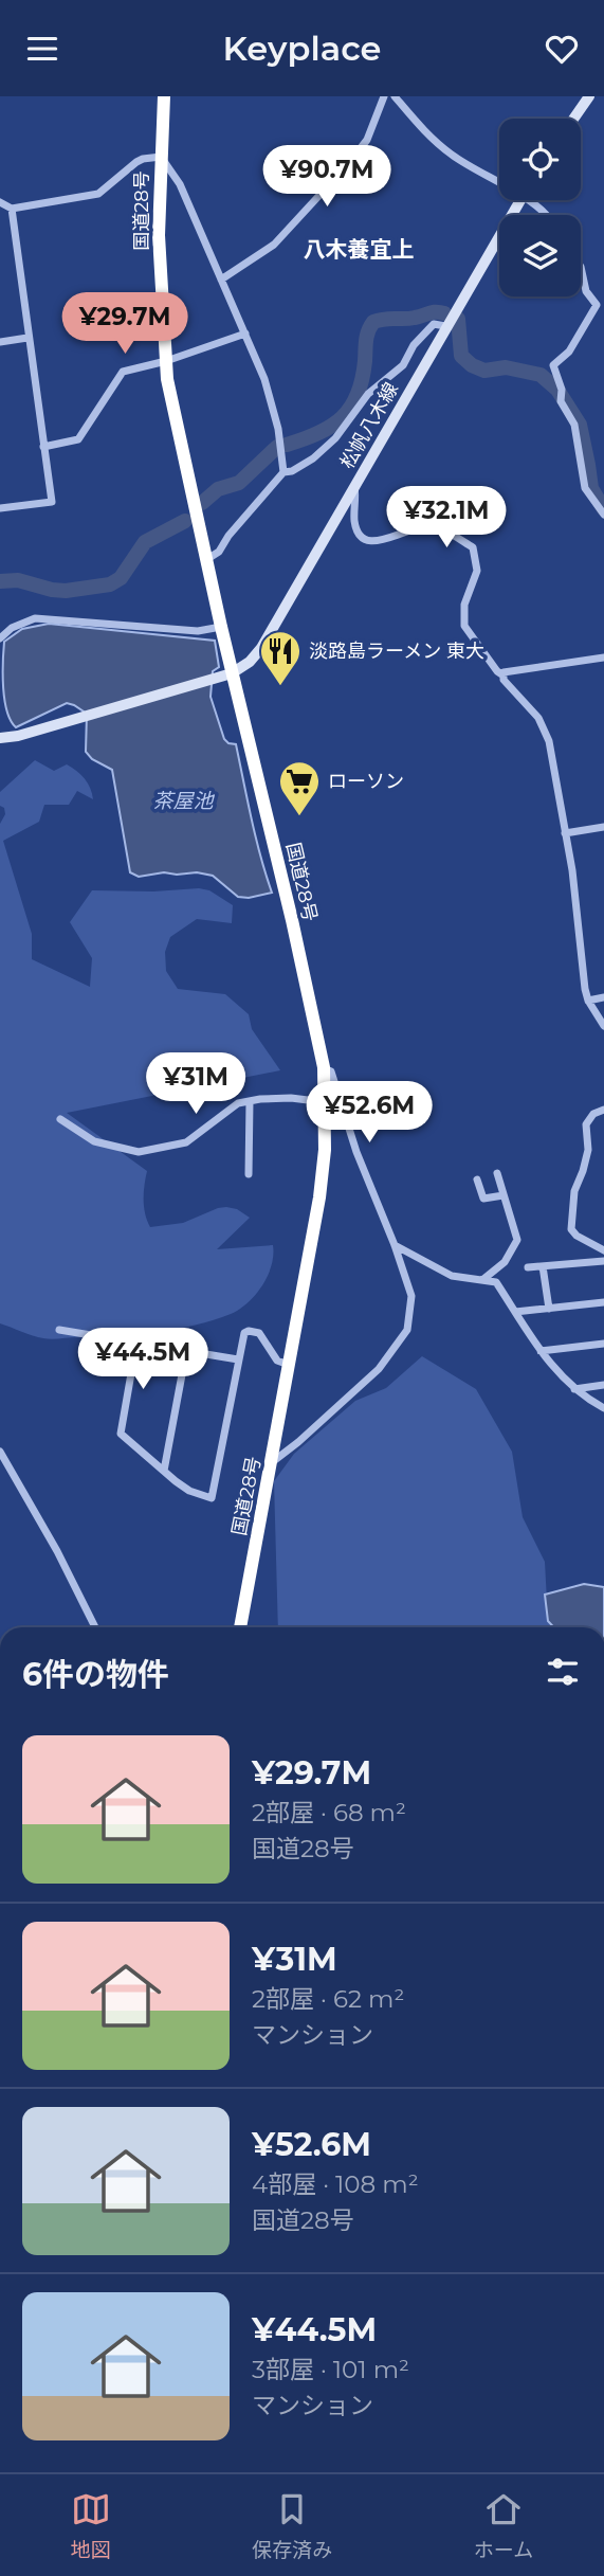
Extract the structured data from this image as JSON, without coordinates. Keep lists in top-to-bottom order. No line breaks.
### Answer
{"streets":{"highway":["国道28号"],"main road":["松帆八木線"]},"crossings":[["国道28号","松帆八木線"]],"districts":["八木養宜上"],"water":["茶屋池"],"places":{"restaurant":["淡路島ラーメン 東大"],"supermarket":["ローソン"]},"page":{"header":"Keyplace","price":["¥90.7M","¥29.7M","¥32.1M","¥31M","¥52.6M","¥44.5M"],"heading":"6件の物件","list":[{"name":"¥29.7M","note":"2部屋 · 68 m² · 国道28号"},{"name":"¥31M","note":"2部屋 · 62 m² · マンション"},{"name":"¥52.6M","note":"4部屋 · 108 m² · 国道28号"},{"name":"¥44.5M","note":"3部屋 · 101 m² · マンション"}],"tabs":["地図","保存済み","ホーム"]}}
